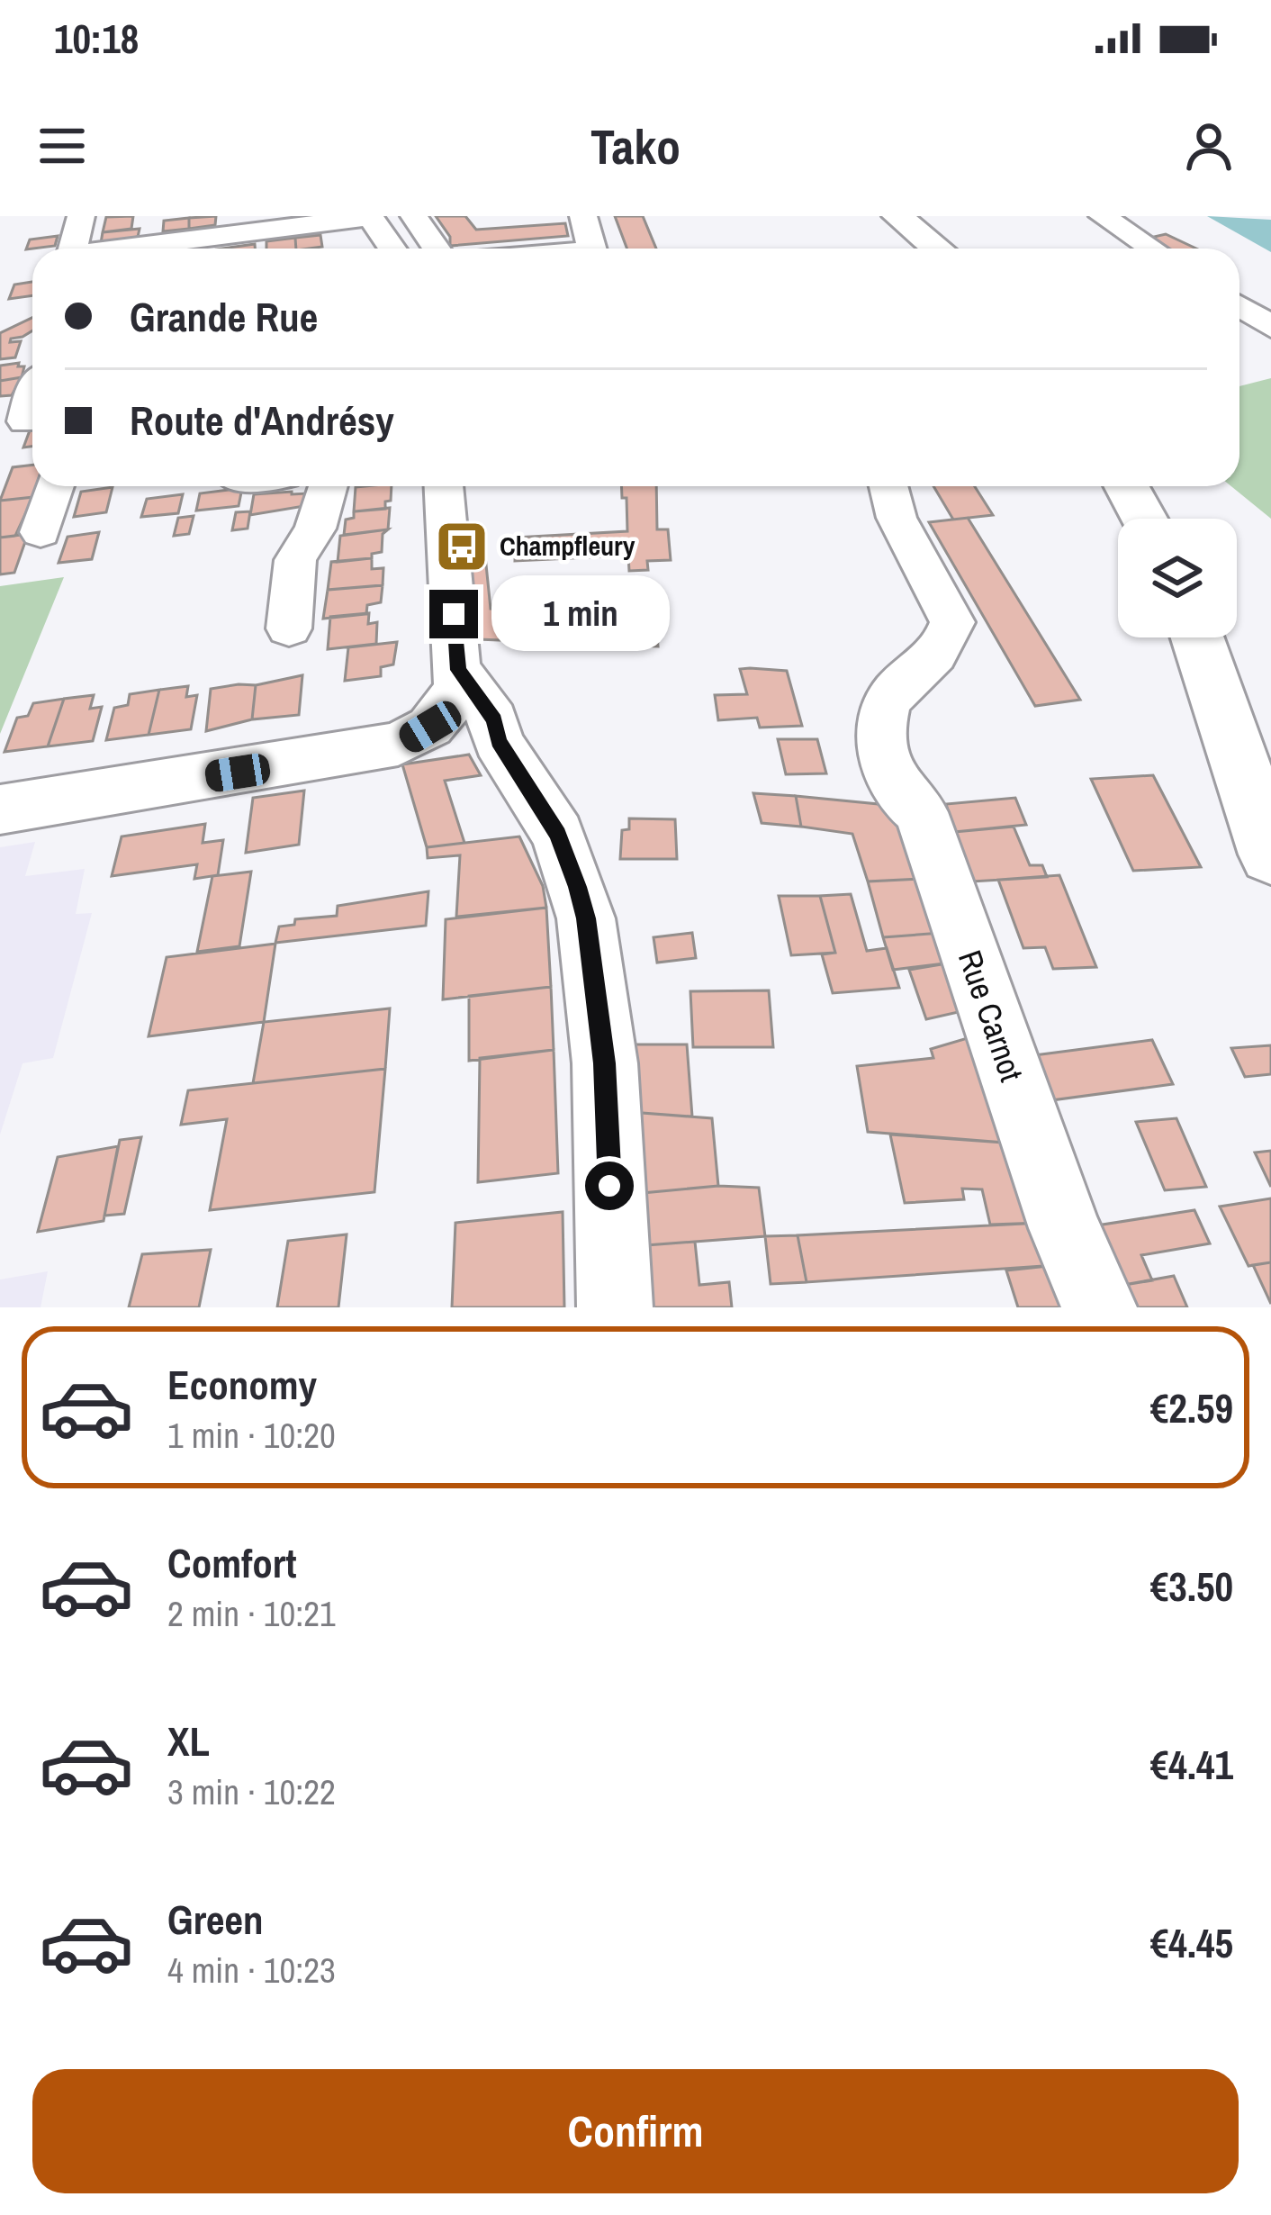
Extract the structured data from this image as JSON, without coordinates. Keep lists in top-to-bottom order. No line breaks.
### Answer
{"streets":{"street":["Rue Carnot"]},"places":{"bus stop":["Champfleury"]},"page":{"status":"10:18","header":"Tako","banner":["Grande Rue","Route d'Andrésy"],"bubble":"1 min","list":[{"name":"Economy","note":"1 min · 10:20","value":"€2.59"},{"name":"Comfort","note":"2 min · 10:21","value":"€3.50"},{"name":"XL","note":"3 min · 10:22","value":"€4.41"},{"name":"Green","note":"4 min · 10:23","value":"€4.45"}],"buttons":"Confirm"}}
